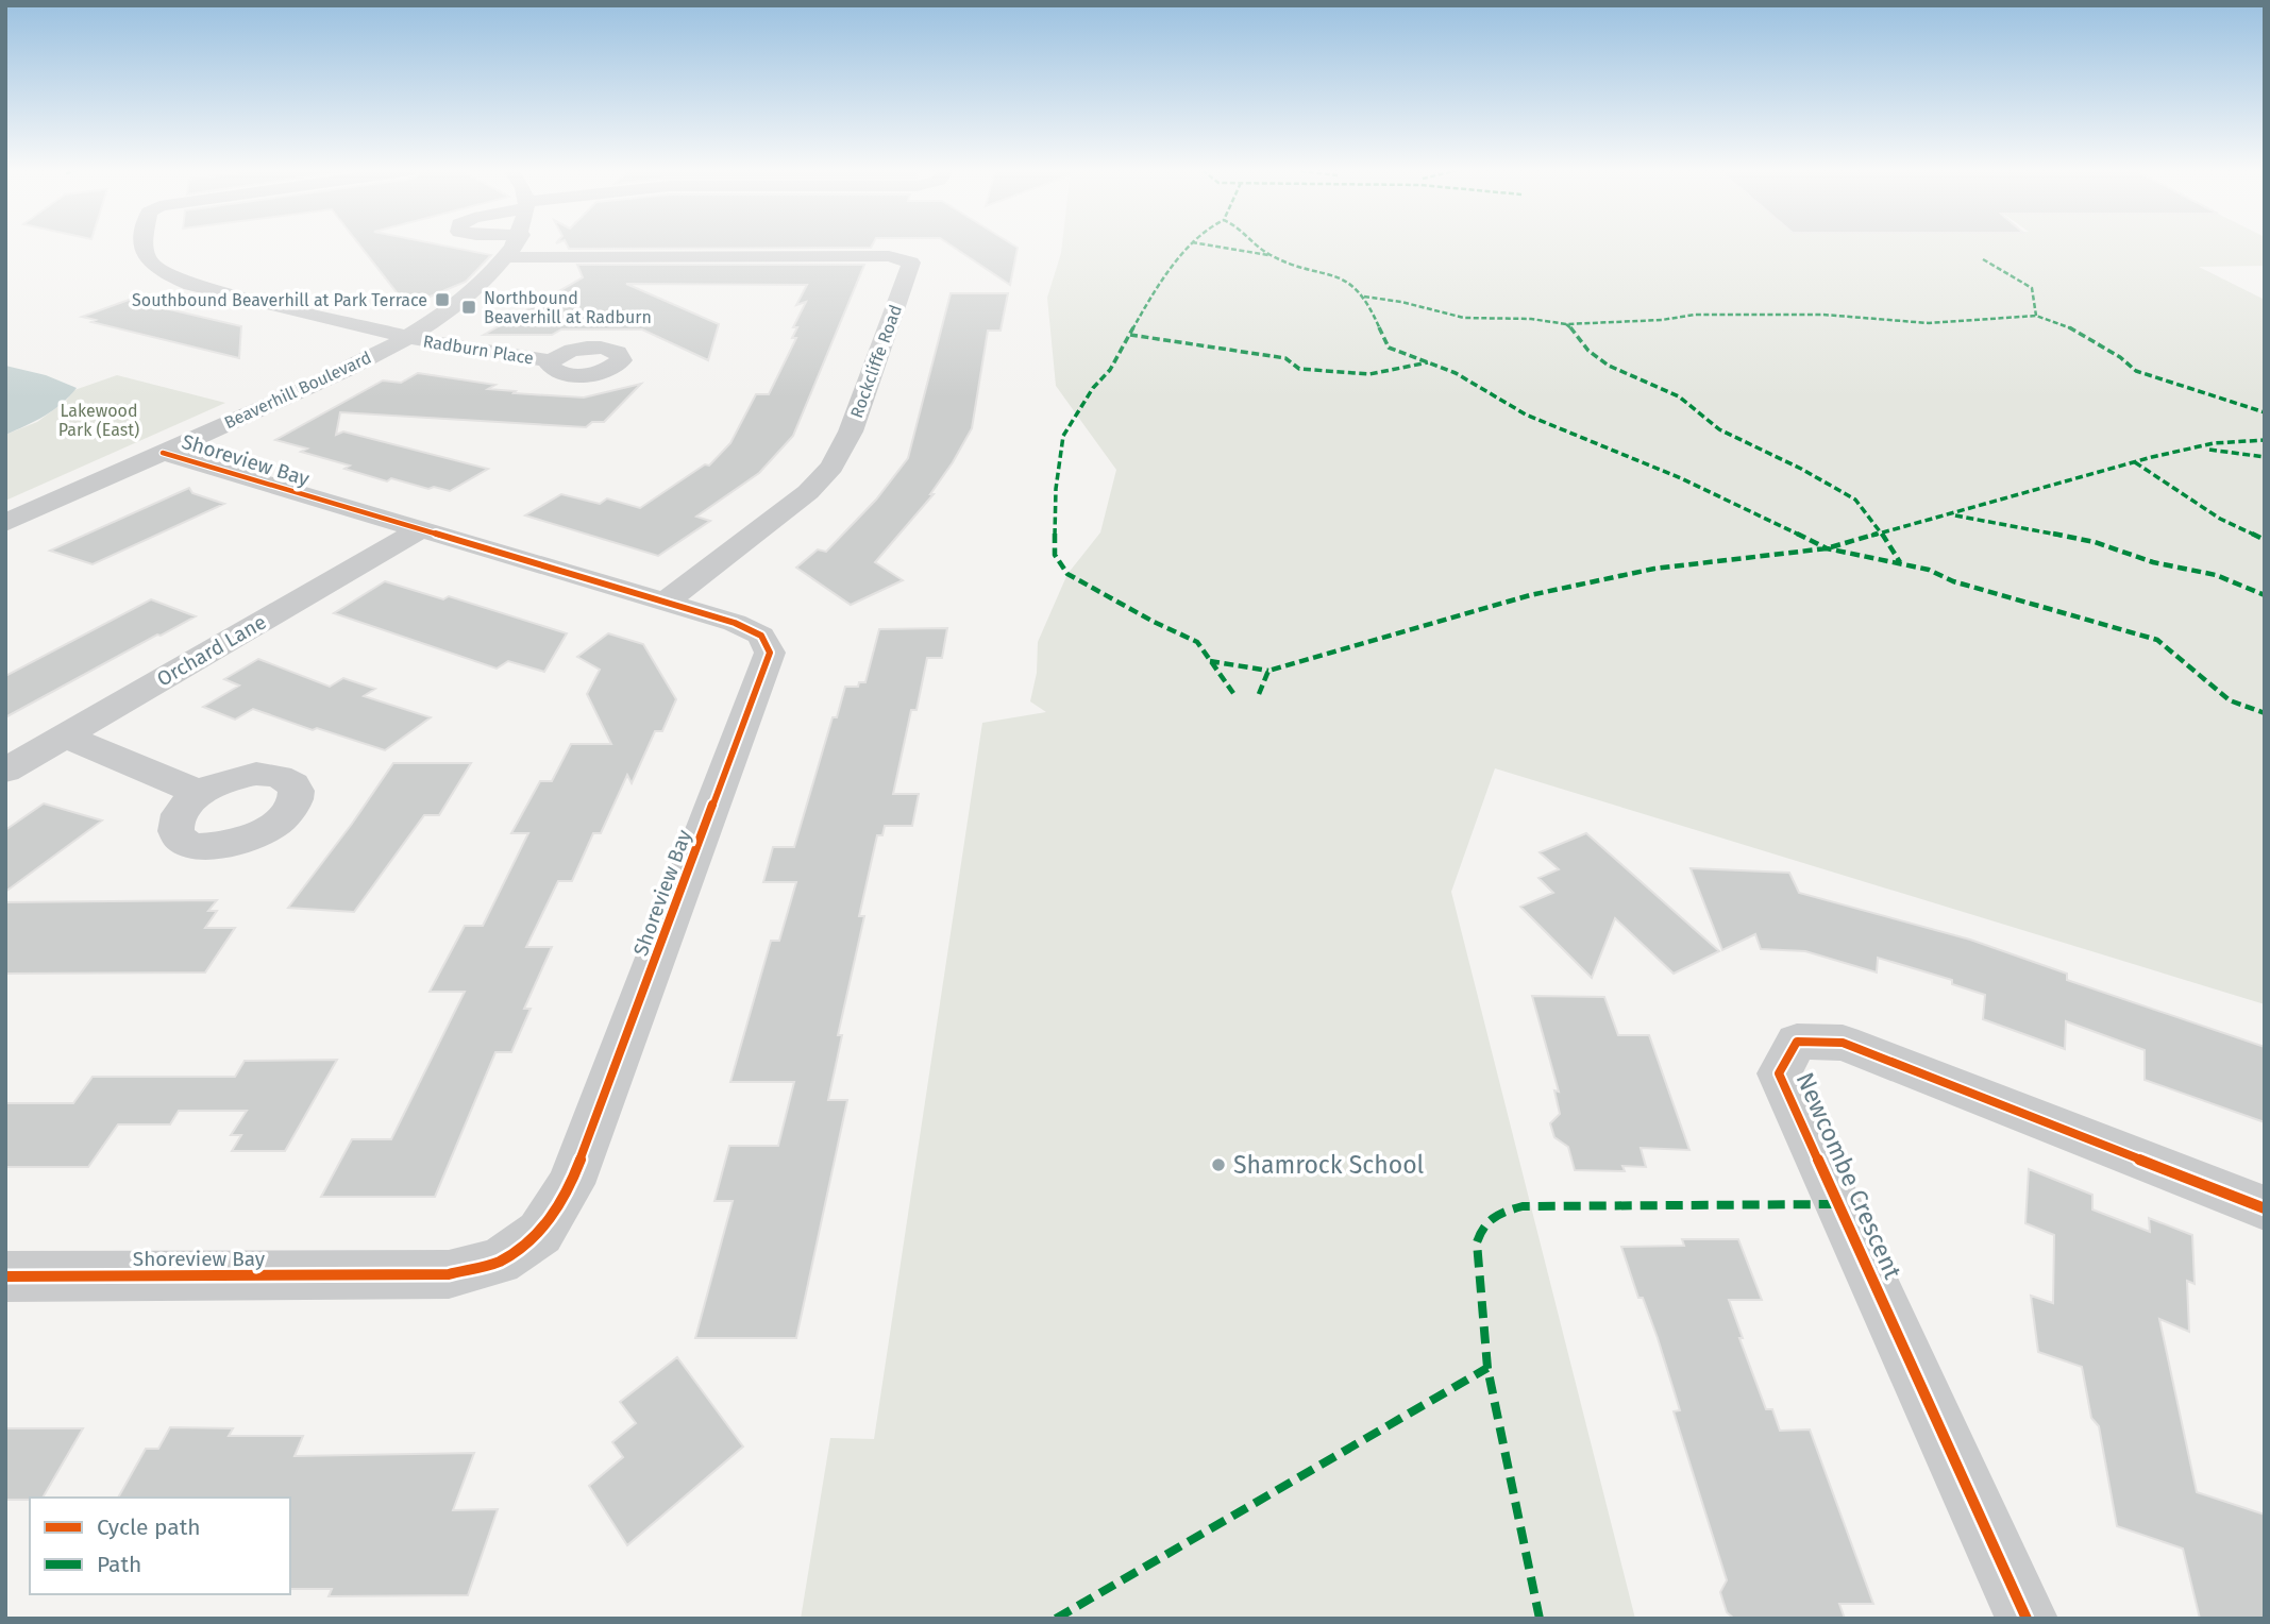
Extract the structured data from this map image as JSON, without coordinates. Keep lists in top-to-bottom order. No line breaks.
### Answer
{"streets":{"street":["Radburn Place","Rockcliffe Road","Beaverhill Boulevard","Shoreview Bay","Orchard Lane","Newcombe Crescent"]},"crossings":[["Radburn Place","Beaverhill Boulevard"],["Rockcliffe Road","Beaverhill Boulevard"],["Rockcliffe Road","Shoreview Bay"],["Beaverhill Boulevard","Shoreview Bay"],["Shoreview Bay","Orchard Lane"]],"parks":["Lakewood Park (East)"],"places":{"transit":["Southbound Beaverhill at Park Terrace","Northbound Beaverhill at Radburn"],"other":["Shamrock School"]},"legend":["Cycle path","Path"]}
